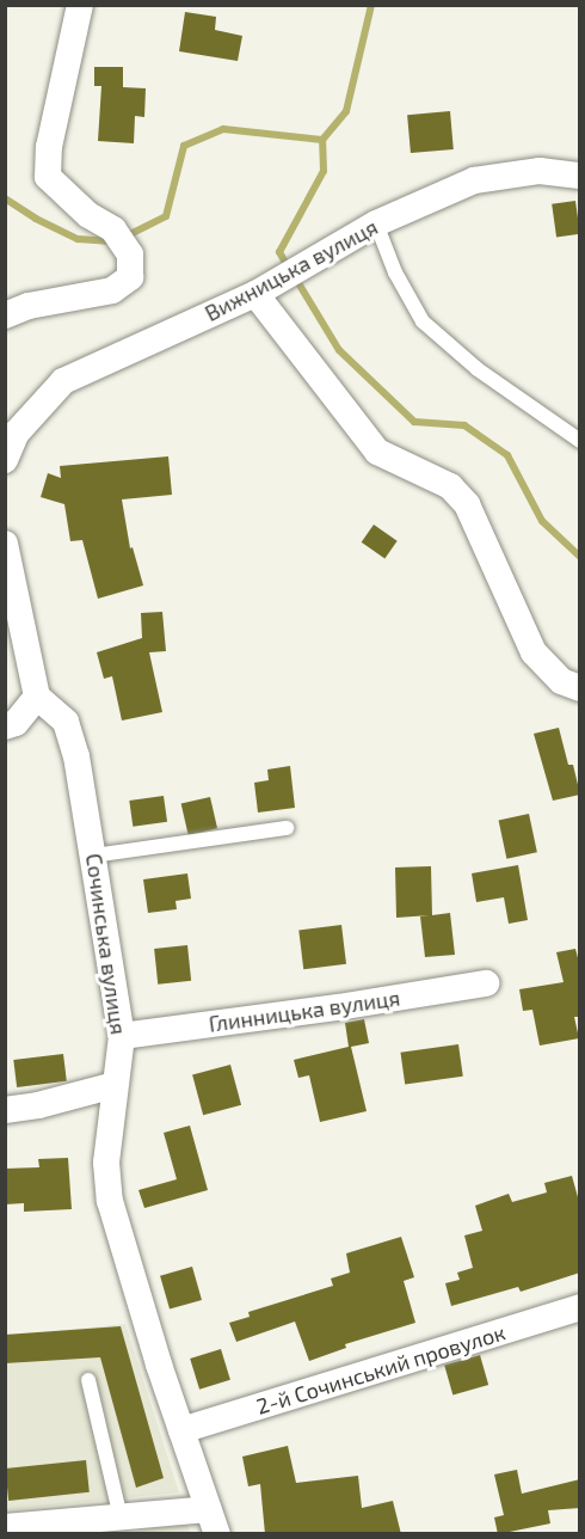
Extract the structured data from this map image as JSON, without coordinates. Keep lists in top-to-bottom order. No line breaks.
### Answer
{"streets":{"street":["Вижницька вулиця","Сочинська вулиця","Глинницька вулиця","2-й Сочинський провулок"]},"crossings":[["Сочинська вулиця","Глинницька вулиця"],["Сочинська вулиця","2-й Сочинський провулок"]]}
